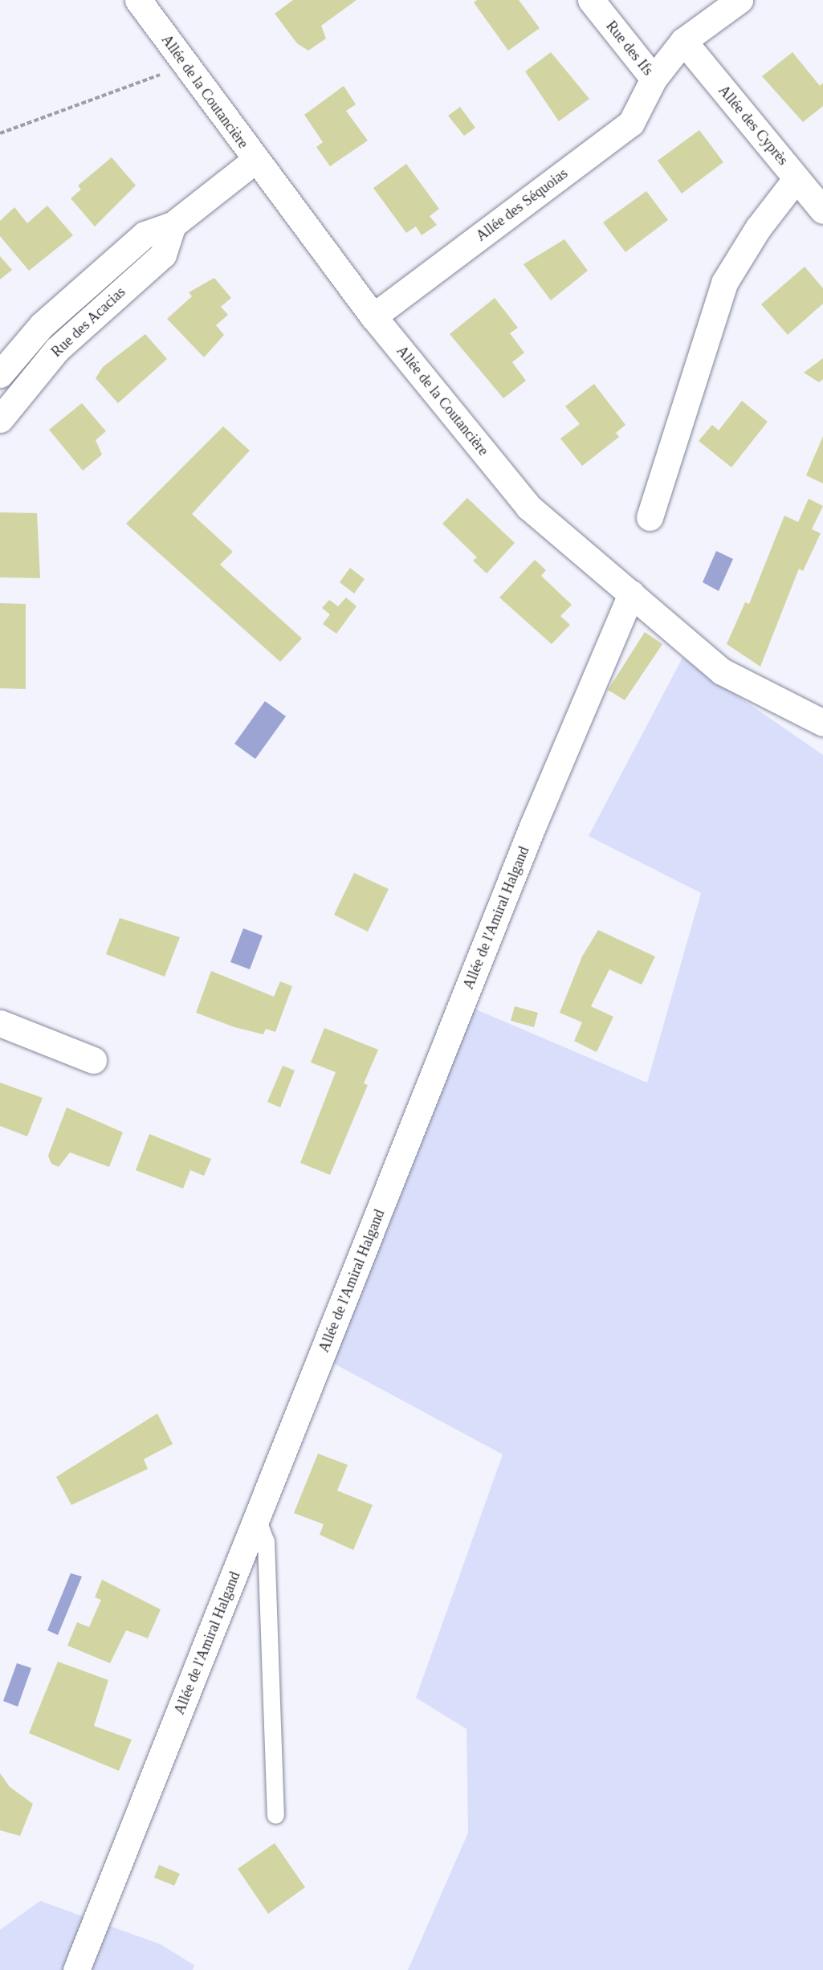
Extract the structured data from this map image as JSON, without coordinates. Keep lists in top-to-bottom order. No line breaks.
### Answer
{"streets":{"street":["Rue des Ifs","Allée de la Coutancière","Allée des Cyprès","Allée des Séquoias","Rue des Acacias","Allée de l'Amiral Halgand"]},"crossings":[["Rue des Ifs","Allée des Cyprès"],["Rue des Ifs","Allée des Séquoias"],["Allée de la Coutancière","Allée des Séquoias"],["Allée de la Coutancière","Rue des Acacias"],["Allée de la Coutancière","Allée de l'Amiral Halgand"]]}
